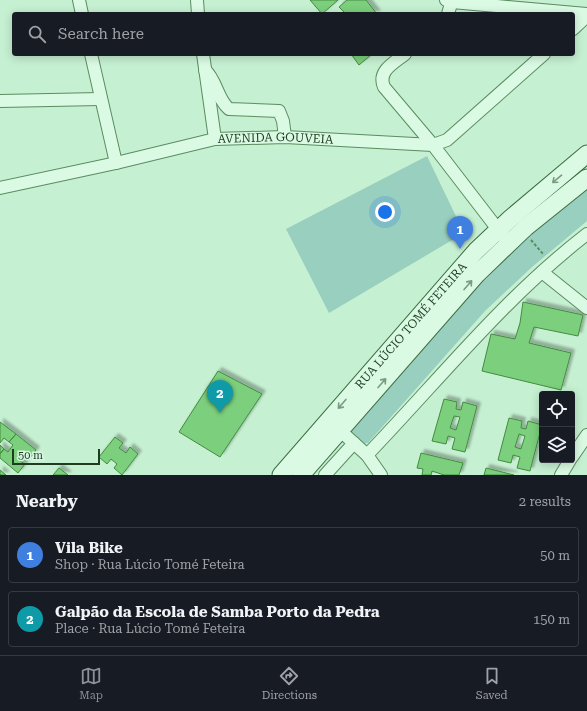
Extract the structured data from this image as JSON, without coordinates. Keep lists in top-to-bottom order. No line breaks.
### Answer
{"streets":{"main road":["RUA LÚCIO TOMÉ FETEIRA"],"street":["AVENIDA GOUVEIA"]},"scale_bar":"50 m","page":{"search":"Search here","pins":["1","2"],"scale":"50 m","heading":["Nearby","2 results"],"list":[{"mark":"1","name":"Vila Bike","note":"Shop · Rua Lúcio Tomé Feteira","value":"50 m"},{"mark":"2","name":"Galpão da Escola de Samba Porto da Pedra","note":"Place · Rua Lúcio Tomé Feteira","value":"150 m"}],"nav":["Map","Directions","Saved"]}}
